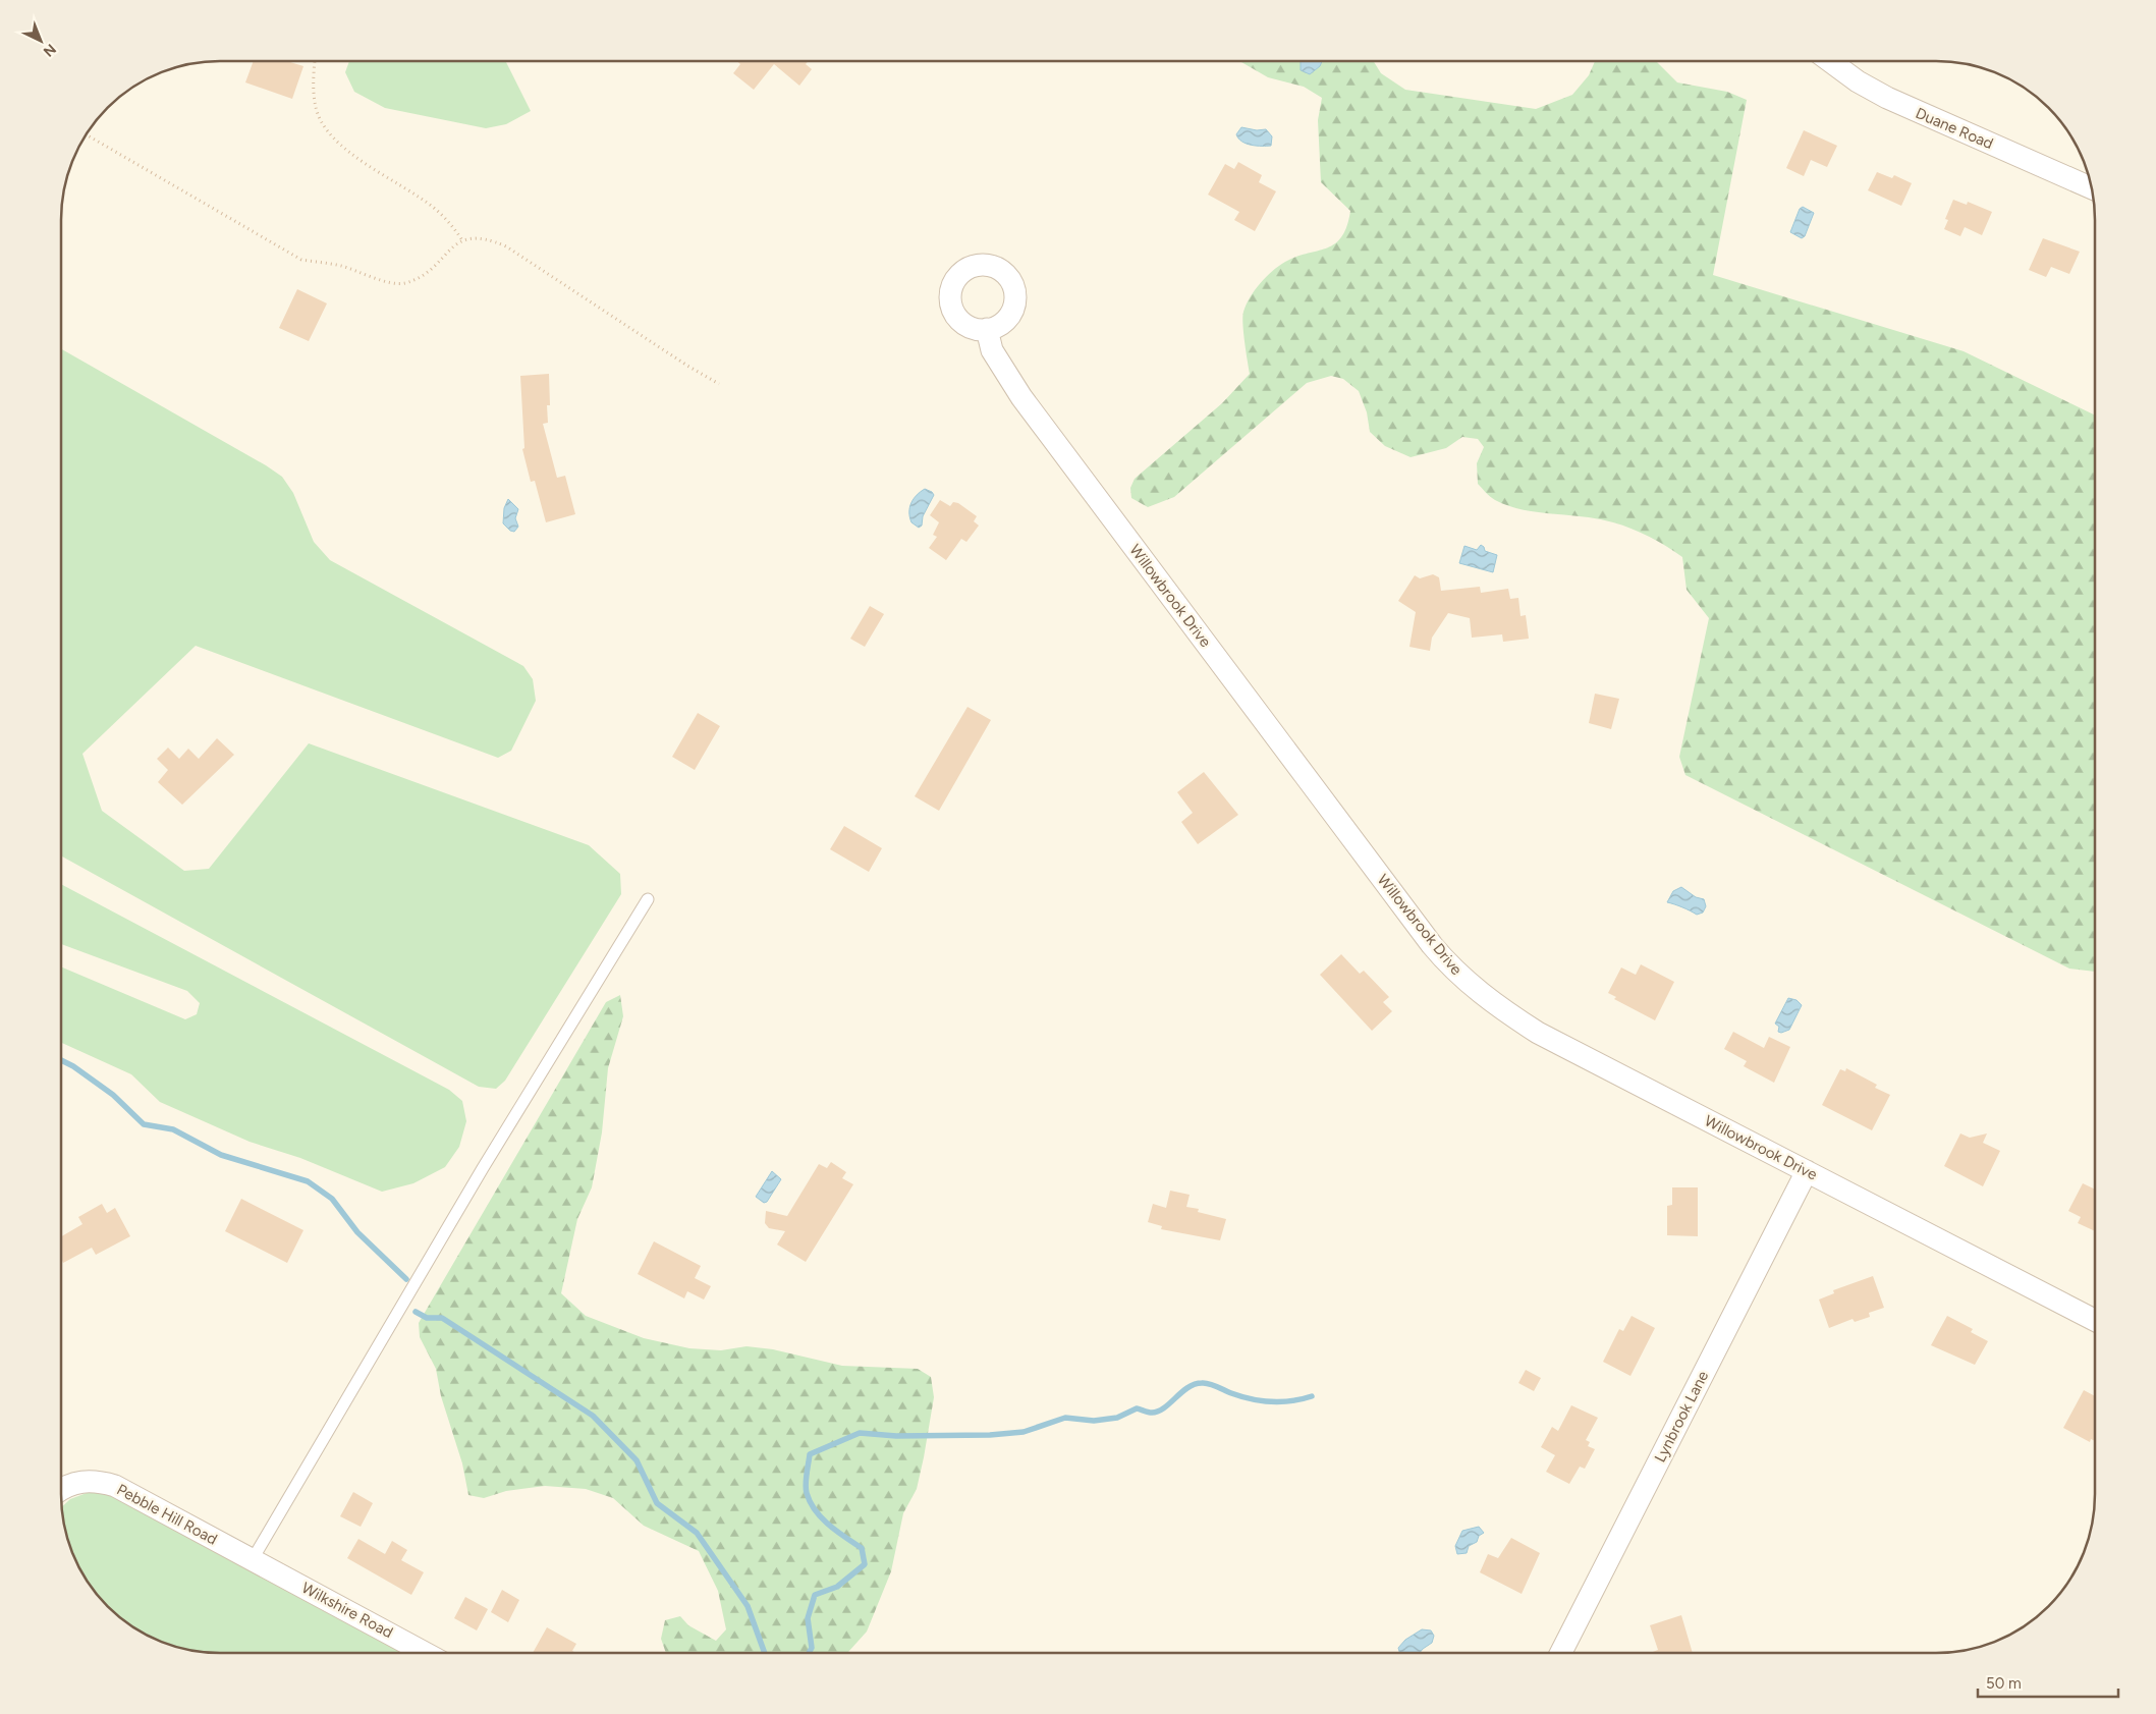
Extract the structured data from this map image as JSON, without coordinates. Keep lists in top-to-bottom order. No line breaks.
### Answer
{"streets":{"street":["Duane Road","Willowbrook Drive","Lynbrook Lane","Pebble Hill Road","Wilkshire Road"]},"crossings":[["Willowbrook Drive","Lynbrook Lane"],["Pebble Hill Road","Wilkshire Road"]],"scale_bar":"50 m","north":"bottom right"}
